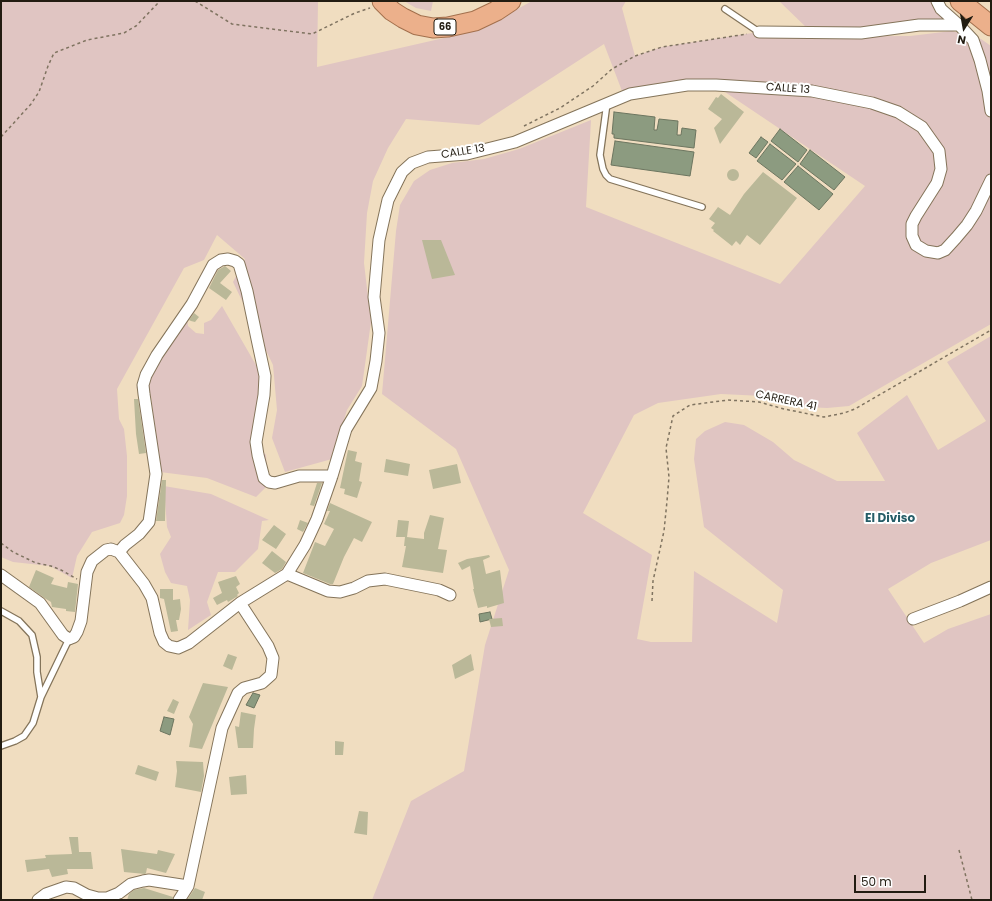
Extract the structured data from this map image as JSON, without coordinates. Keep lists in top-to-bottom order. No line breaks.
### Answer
{"streets":{"highway":["66"],"street":["CALLE 13"],"path":["CARRERA 41"]},"districts":["El Diviso"],"scale_bar":"50 m","north":"bottom"}
